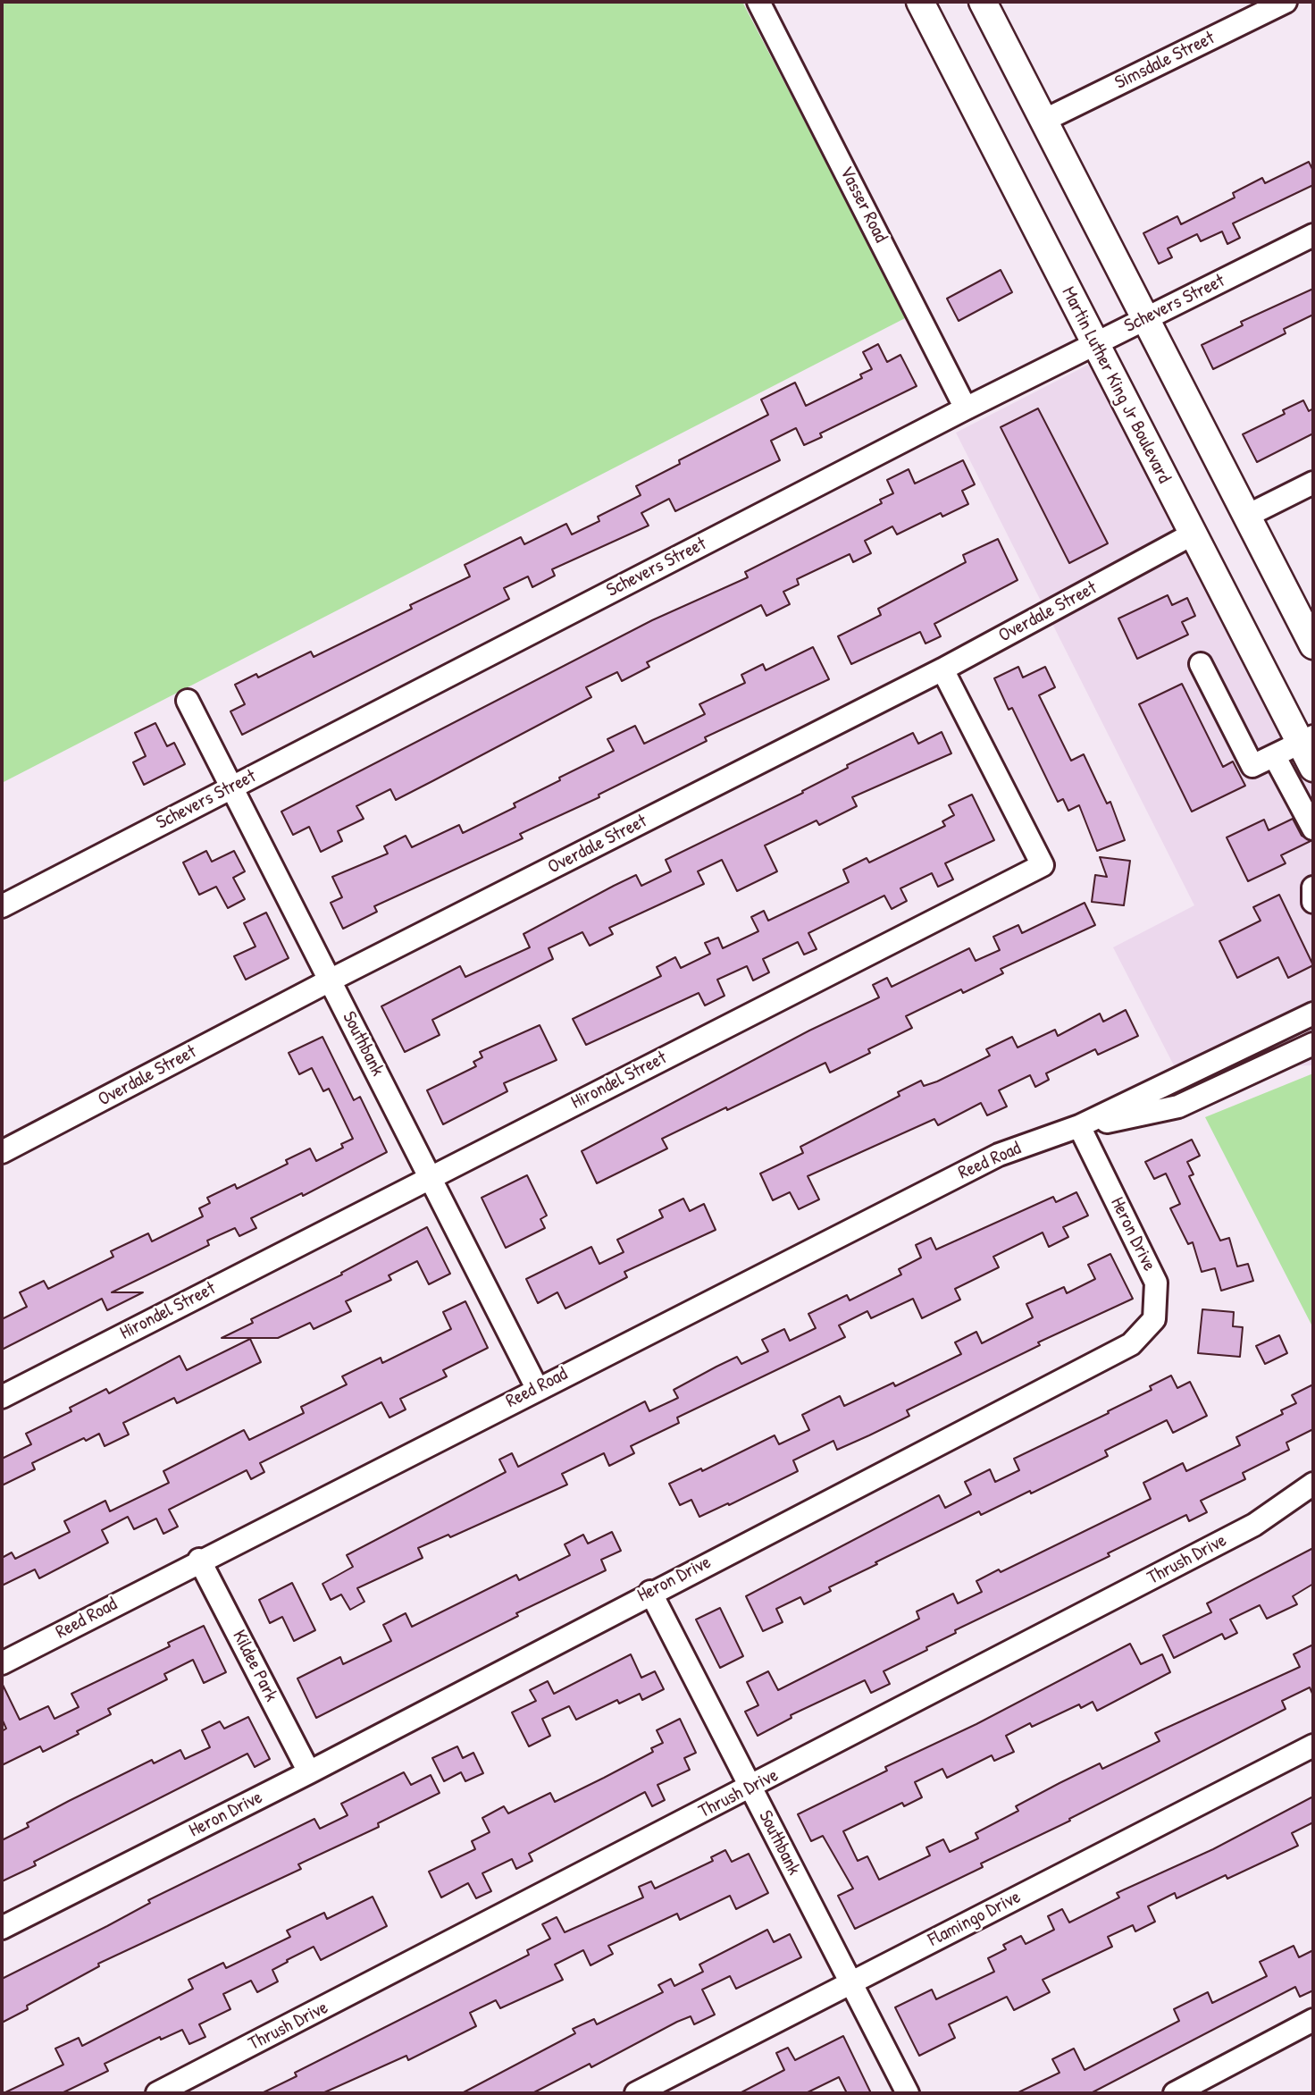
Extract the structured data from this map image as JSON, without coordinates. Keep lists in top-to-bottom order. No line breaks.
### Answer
{"streets":{"main road":["Martin Luther King Jr Boulevard"],"street":["Simsdale Street","Vasser Road","Schevers Street","Overdale Street","Southbank","Hirondel Street","Reed Road","Heron Drive","Thrush Drive","Kildee Park","Flamingo Drive"]},"crossings":[["Vasser Road","Schevers Street"],["Schevers Street","Martin Luther King Jr Boulevard"],["Schevers Street","Southbank"],["Martin Luther King Jr Boulevard","Overdale Street"],["Overdale Street","Southbank"],["Overdale Street","Hirondel Street"],["Southbank","Hirondel Street"],["Southbank","Reed Road"],["Southbank","Heron Drive"],["Southbank","Thrush Drive"],["Southbank","Flamingo Drive"],["Reed Road","Heron Drive"],["Reed Road","Kildee Park"],["Heron Drive","Kildee Park"]]}
